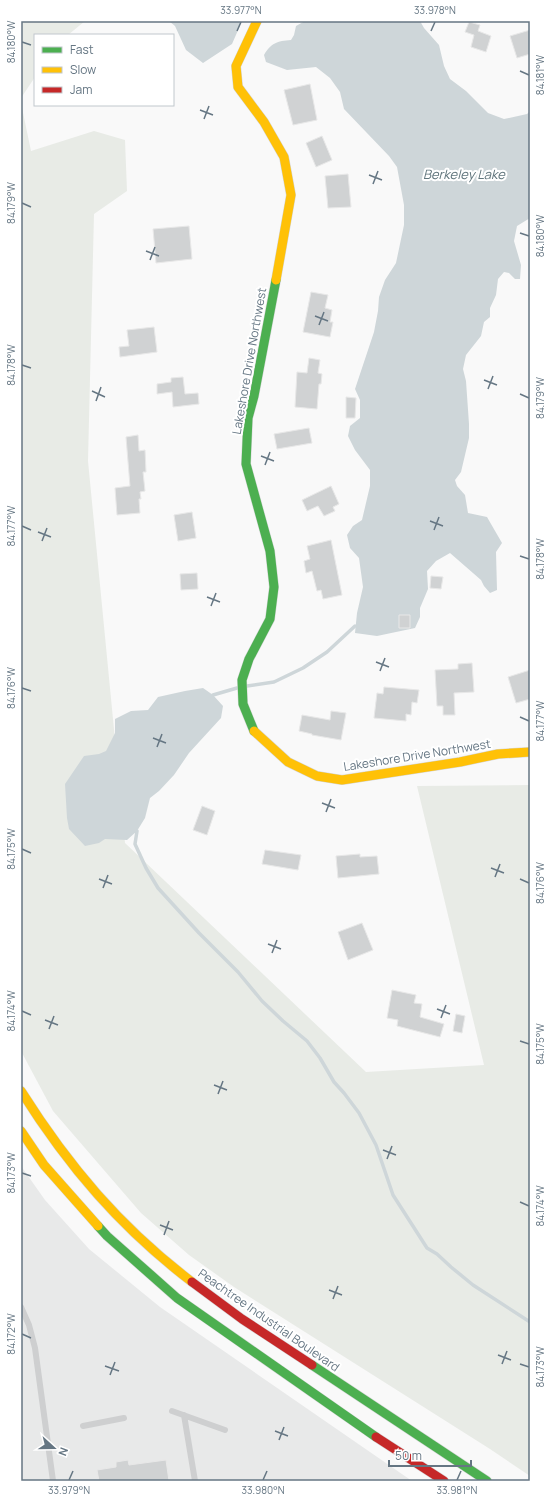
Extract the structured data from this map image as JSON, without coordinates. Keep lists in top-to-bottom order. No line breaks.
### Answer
{"streets":{"main road":["Lakeshore Drive Northwest","Peachtree Industrial Boulevard"]},"water":["Berkeley Lake"],"legend":["Fast","Slow","Jam"],"scale_bar":"50 m","north":"right","coordinates":["33.977°N","33.978°N","84.180°W","84.181°W","84.179°W","84.178°W","84.177°W","84.176°W","84.175°W","84.174°W","84.173°W","84.172°W","33.979°N","33.980°N","33.981°N"]}
